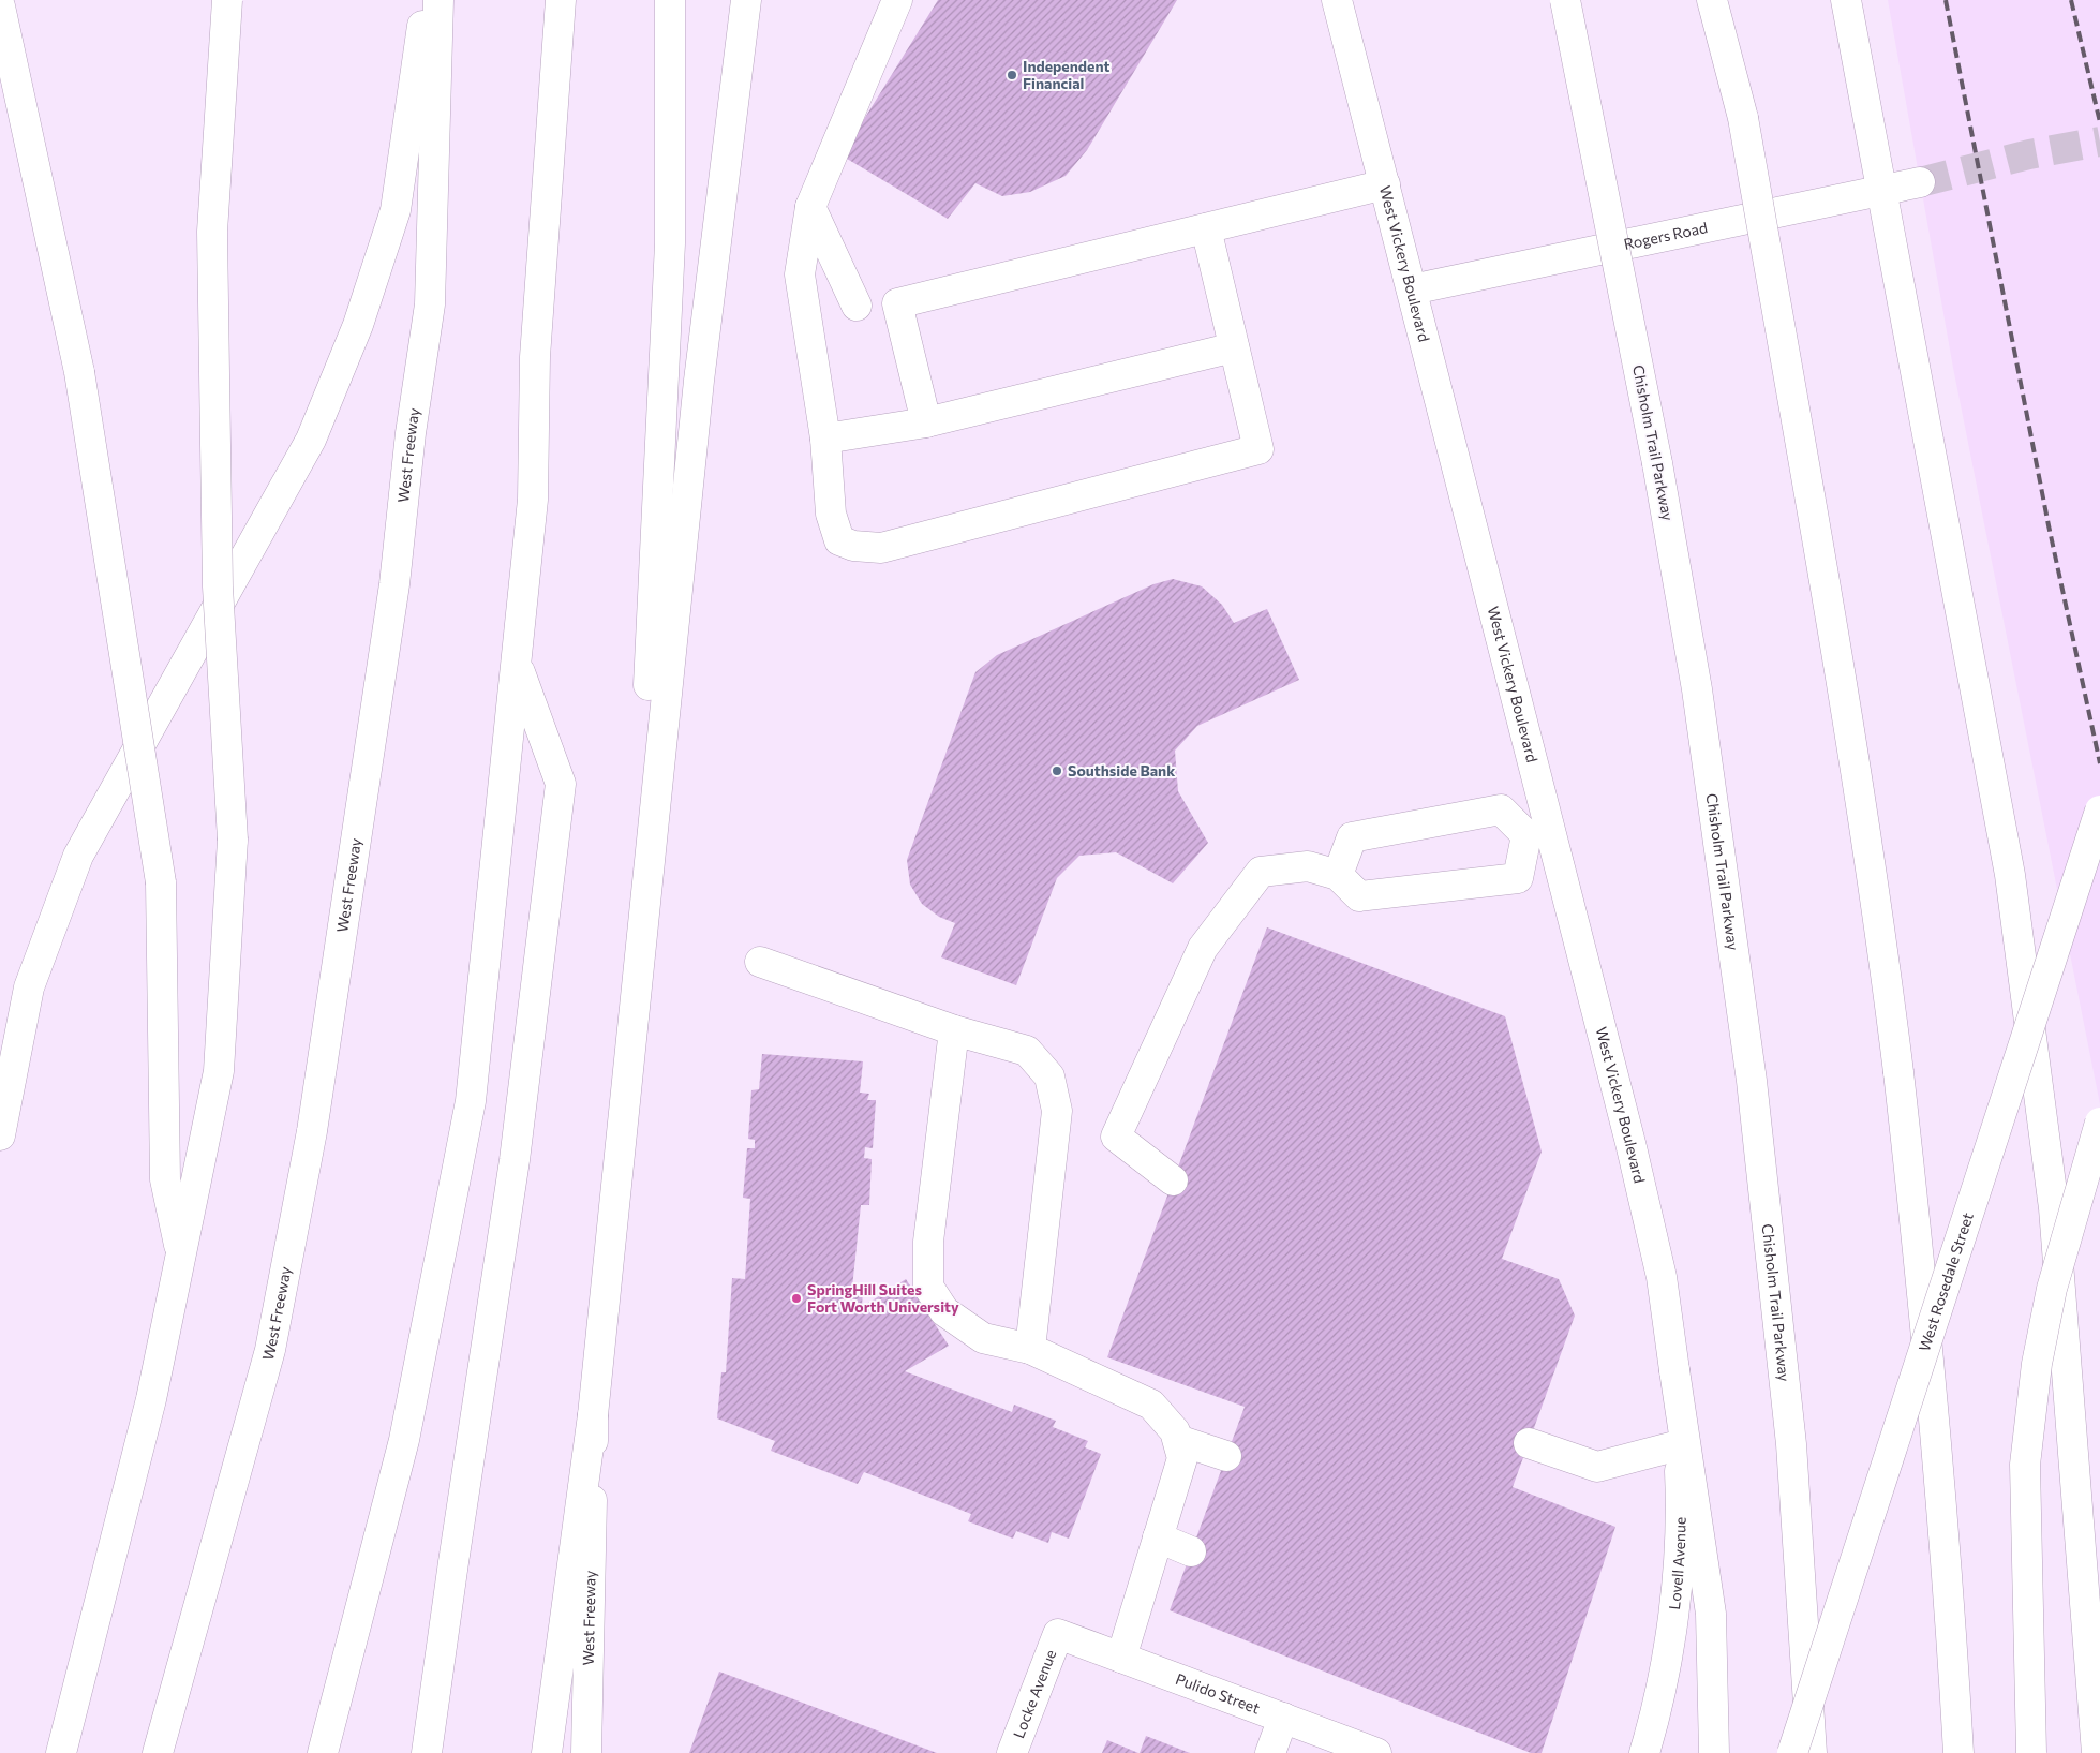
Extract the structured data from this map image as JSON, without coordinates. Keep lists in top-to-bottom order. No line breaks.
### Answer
{"streets":{"main road":["Rogers Road","West Vickery Boulevard","Chisholm Trail Parkway","West Freeway","West Rosedale Street","Lovell Avenue","Pulido Street","Locke Avenue"]},"crossings":[["Rogers Road","West Vickery Boulevard"],["West Vickery Boulevard","Lovell Avenue"],["Pulido Street","Locke Avenue"]],"places":["Independent Financial","Southside Bank","SpringHill Suites Fort Worth University"]}
